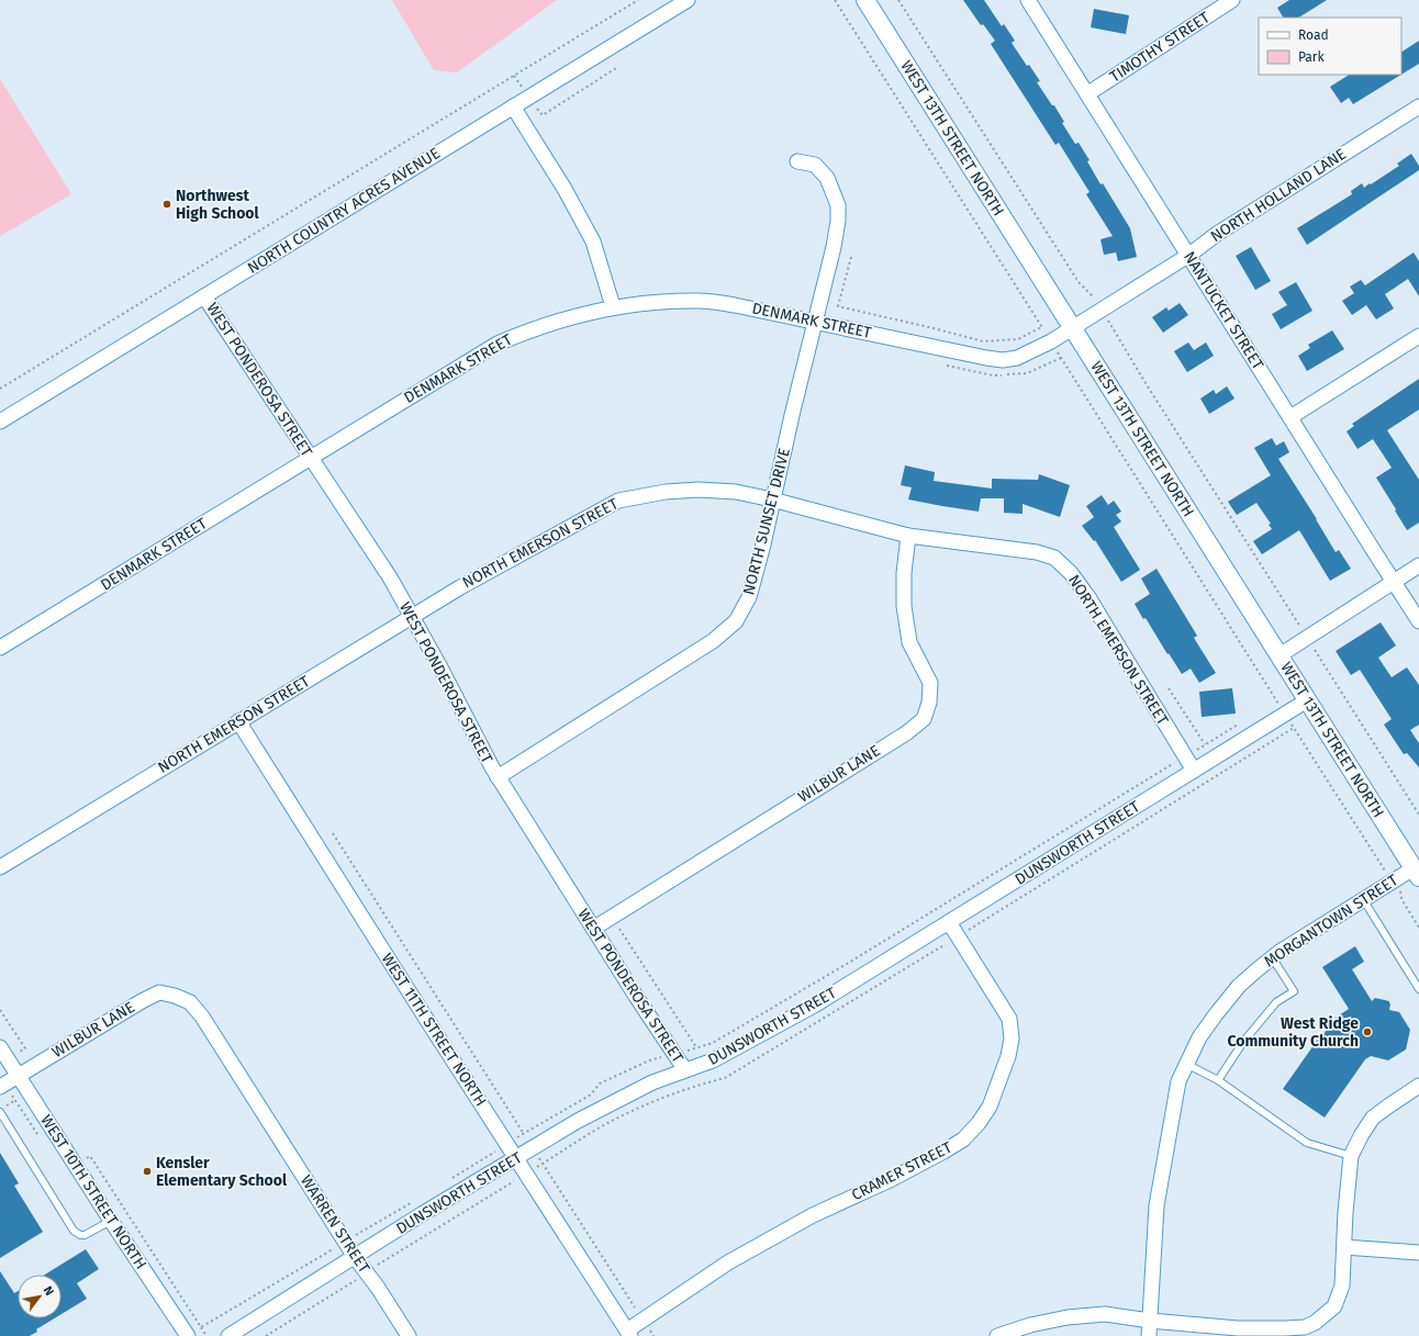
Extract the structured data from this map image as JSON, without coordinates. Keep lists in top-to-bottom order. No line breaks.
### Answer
{"streets":{"street":["TIMOTHY STREET","WEST 13TH STREET NORTH","NORTH HOLLAND LANE","NORTH COUNTRY ACRES AVENUE","NANTUCKET STREET","DENMARK STREET","WEST PONDEROSA STREET","NORTH SUNSET DRIVE","NORTH EMERSON STREET","WILBUR LANE","DUNSWORTH STREET","MORGANTOWN STREET","WEST 11TH STREET NORTH","CRAMER STREET","WEST 10TH STREET NORTH","WARREN STREET"]},"crossings":[["TIMOTHY STREET","NANTUCKET STREET"],["WEST 13TH STREET NORTH","NORTH HOLLAND LANE"],["WEST 13TH STREET NORTH","DENMARK STREET"],["WEST 13TH STREET NORTH","DUNSWORTH STREET"],["WEST 13TH STREET NORTH","MORGANTOWN STREET"],["NORTH HOLLAND LANE","NANTUCKET STREET"],["NORTH HOLLAND LANE","DENMARK STREET"],["NORTH COUNTRY ACRES AVENUE","WEST PONDEROSA STREET"],["DENMARK STREET","WEST PONDEROSA STREET"],["DENMARK STREET","NORTH SUNSET DRIVE"],["WEST PONDEROSA STREET","NORTH SUNSET DRIVE"],["WEST PONDEROSA STREET","NORTH EMERSON STREET"],["WEST PONDEROSA STREET","WILBUR LANE"],["WEST PONDEROSA STREET","DUNSWORTH STREET"],["NORTH SUNSET DRIVE","NORTH EMERSON STREET"],["NORTH EMERSON STREET","WILBUR LANE"],["NORTH EMERSON STREET","DUNSWORTH STREET"],["NORTH EMERSON STREET","WEST 11TH STREET NORTH"],["WILBUR LANE","WEST 10TH STREET NORTH"],["WILBUR LANE","WARREN STREET"],["DUNSWORTH STREET","WEST 11TH STREET NORTH"],["DUNSWORTH STREET","CRAMER STREET"],["DUNSWORTH STREET","WARREN STREET"],["WEST 11TH STREET NORTH","CRAMER STREET"]],"places":["Northwest High School","West Ridge Community Church","Kensler Elementary School"],"legend":["Road","Park"],"north":"top right"}
